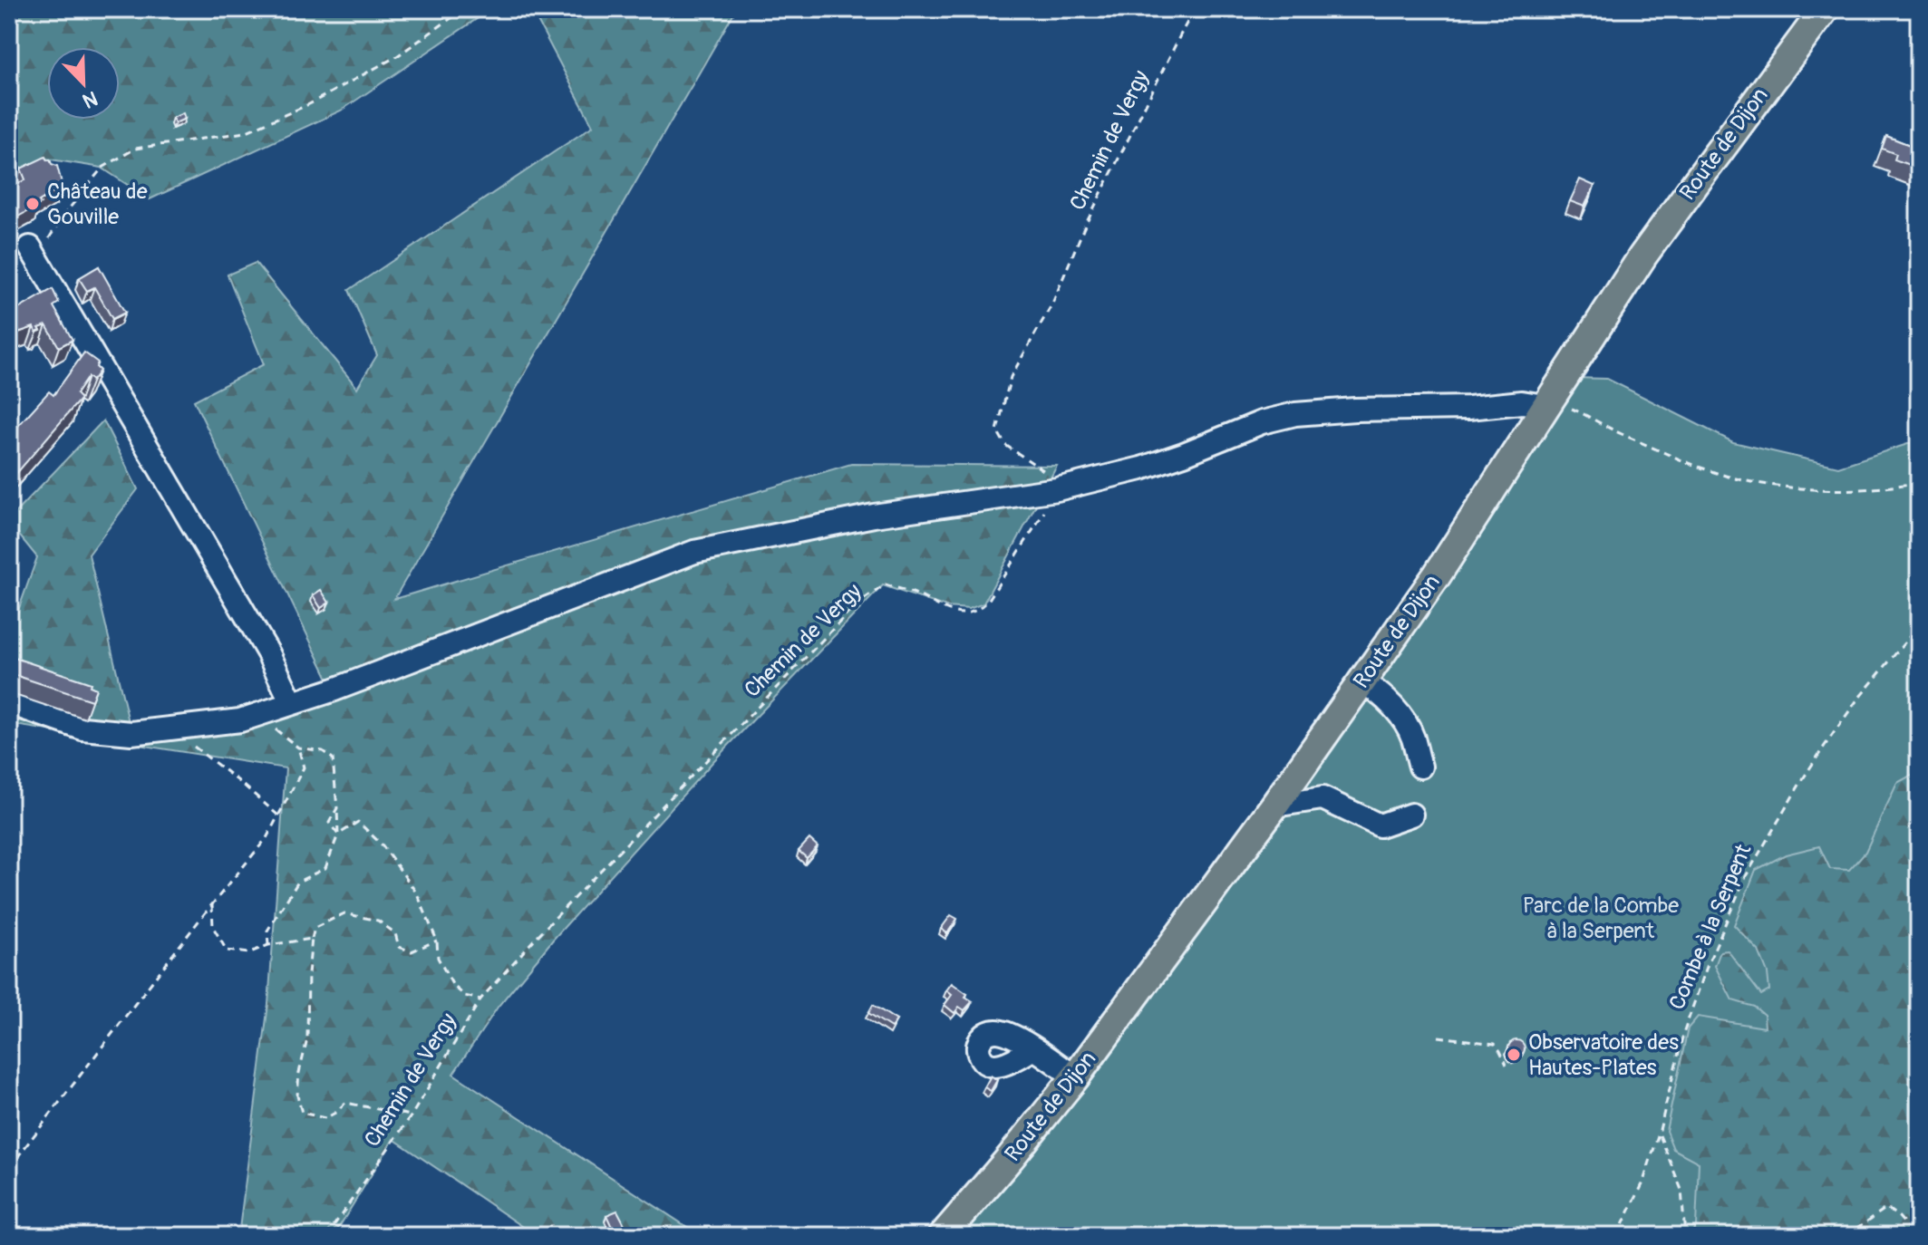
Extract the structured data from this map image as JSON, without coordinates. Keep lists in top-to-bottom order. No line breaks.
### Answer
{"streets":{"main road":["Route de Dijon"],"path":["Chemin de Vergy","Combe à la Serpent"]},"parks":["Parc de la Combe à la Serpent"],"places":["Château de Gouville","Observatoire des Hautes-Plates"],"north":"bottom right"}
